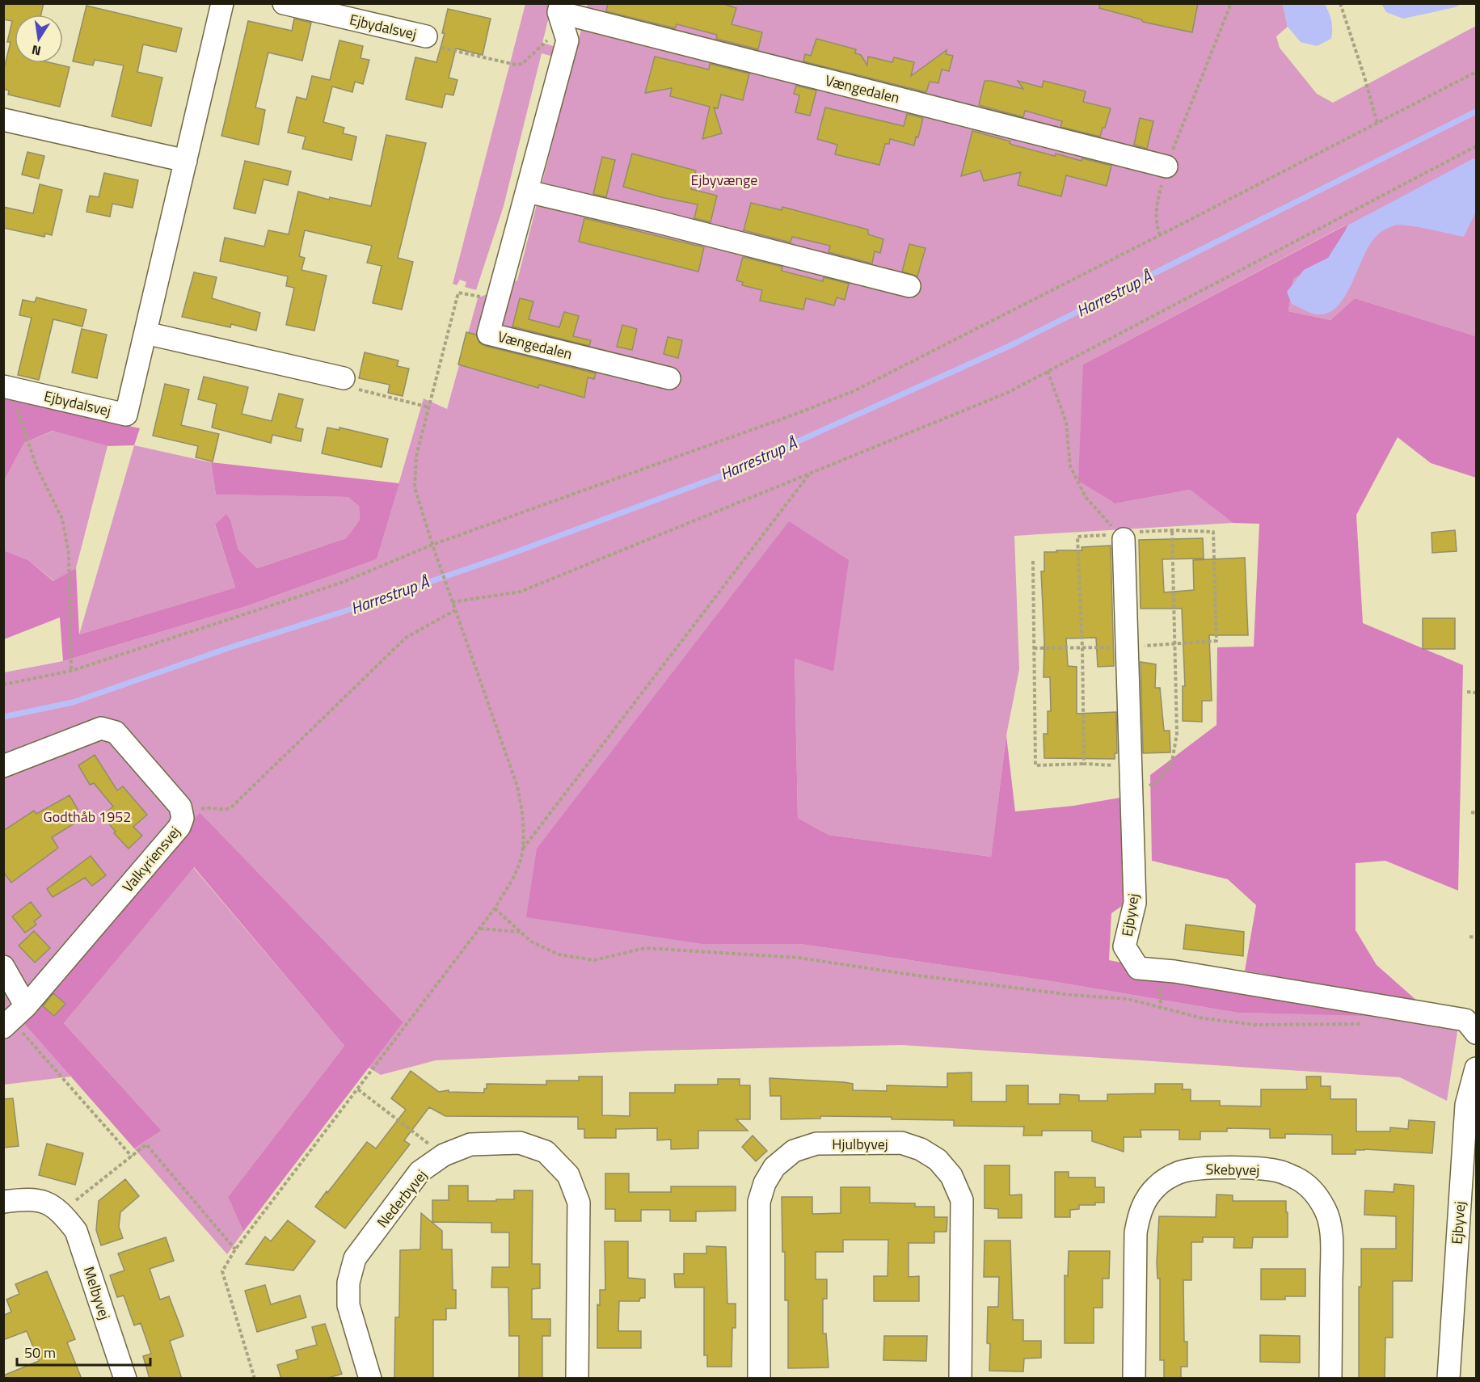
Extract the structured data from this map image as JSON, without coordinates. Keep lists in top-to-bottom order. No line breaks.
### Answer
{"streets":{"street":["Ejbydalsvej","Vængedalen","Valkyriensvej","Ejbyvej","Hjulbyvej","Skebyvej","Nederbyvej","Melbyvej"]},"water":["Harrestrup Å"],"parks":["Ejbyvænge","Godthåb 1952"],"scale_bar":"50 m","north":"bottom"}
